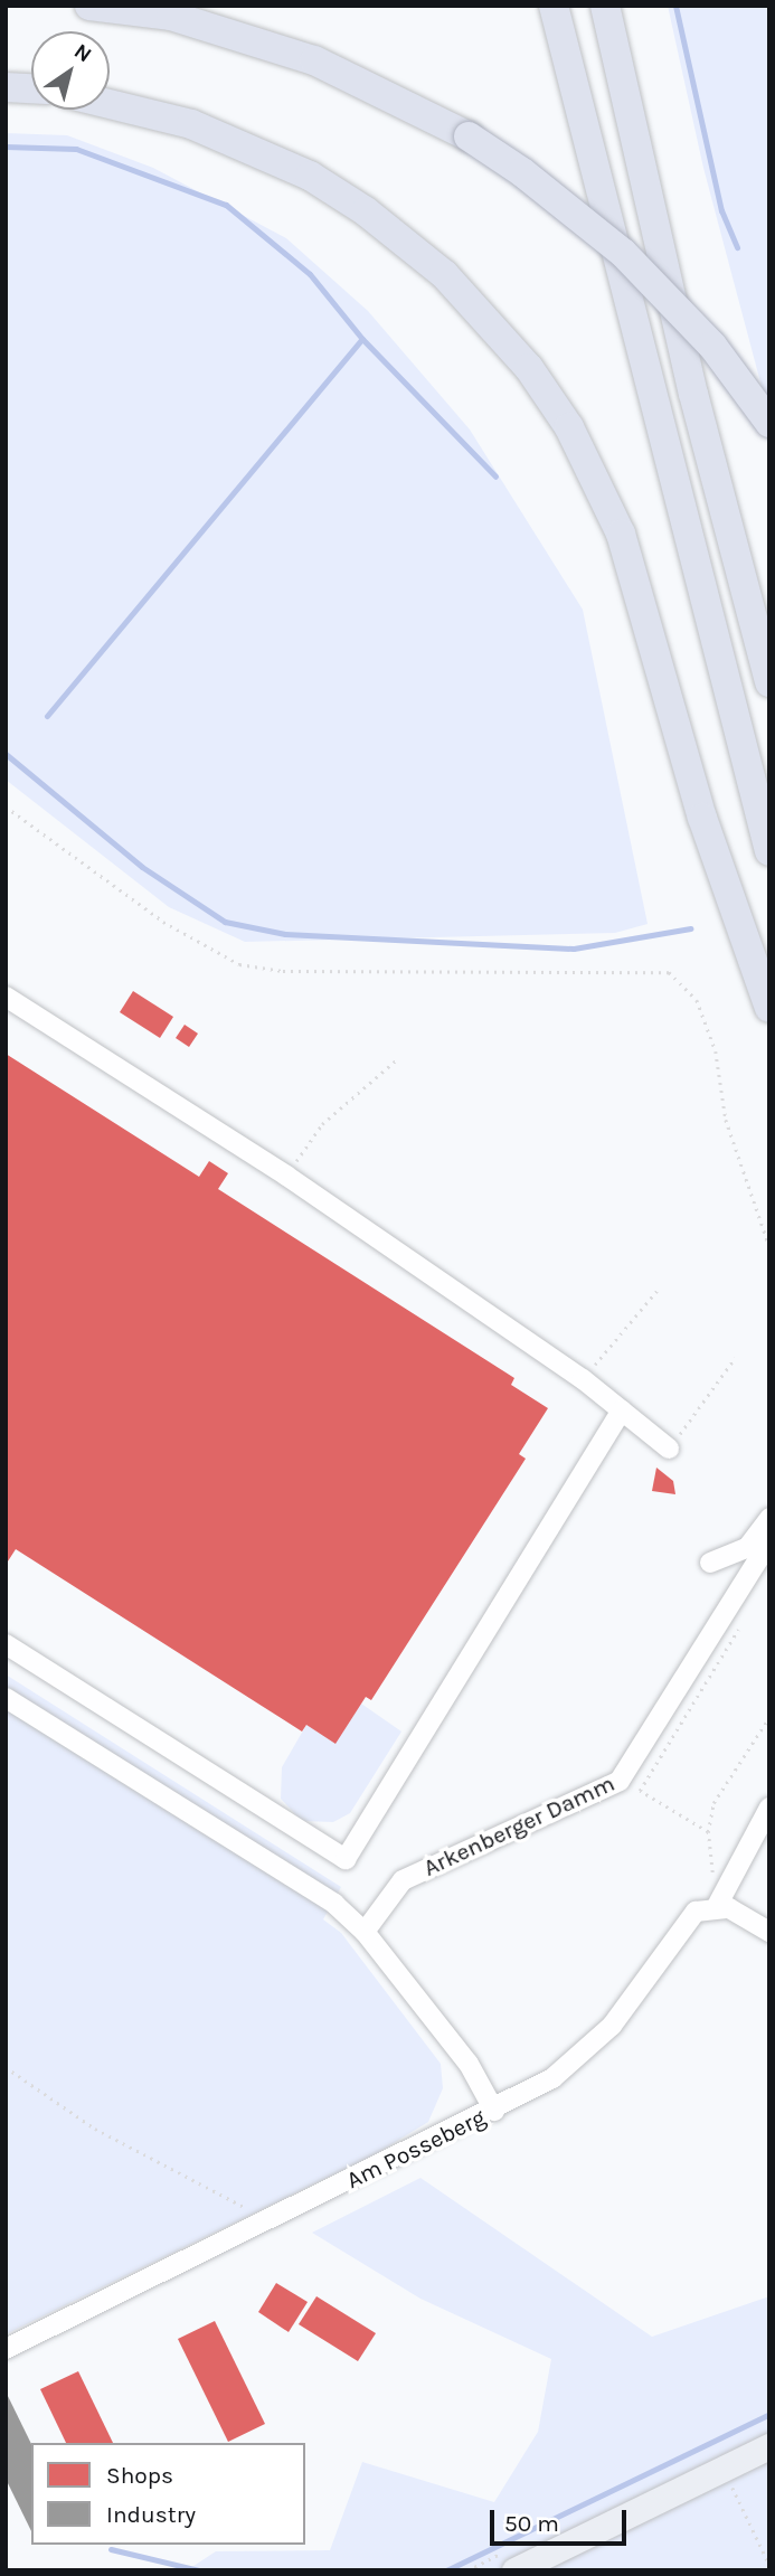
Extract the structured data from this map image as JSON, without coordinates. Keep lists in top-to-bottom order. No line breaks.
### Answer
{"streets":{"street":["Arkenberger Damm","Am Posseberg"]},"legend":["Shops","Industry"],"scale_bar":"50 m","north":"top right"}
